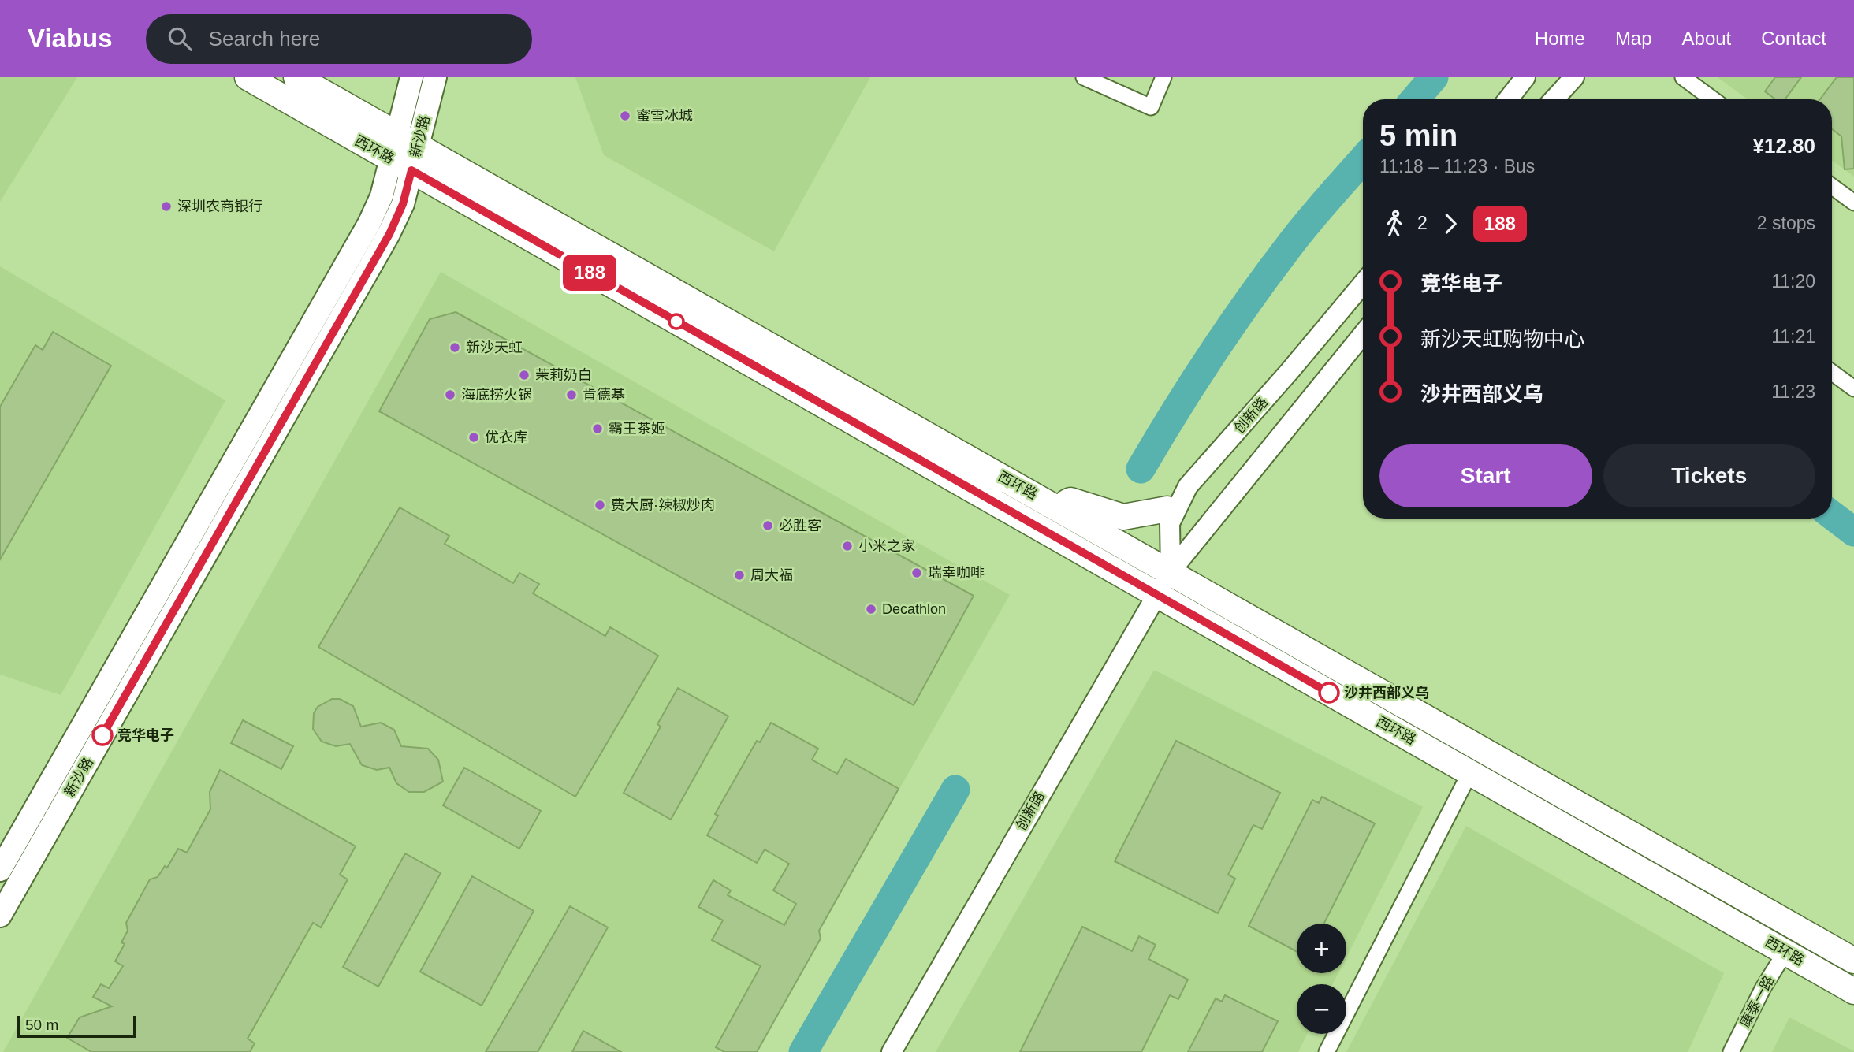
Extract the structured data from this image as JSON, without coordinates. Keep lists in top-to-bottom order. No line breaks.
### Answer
{"streets":{"main road":["新沙路","西环路"],"street":["创新路","康泰一路"]},"crossings":[["新沙路","西环路"],["西环路","创新路"],["西环路","康泰一路"]],"places":["蜜雪冰城","深圳农商银行","新沙天虹","茉莉奶白","海底捞火锅","肯德基","霸王茶姬","优衣库","费大厨·辣椒炒肉","必胜客","小米之家","瑞幸咖啡","周大福","Decathlon","沙井西部义乌","竞华电子"],"lines":["bus line 188"],"scale_bar":"50 m","page":{"header":"Viabus","search":"Search here","nav":["Home","Map","About","Contact"],"on_map":"188","heading":["5 min","11:18 – 11:23 · Bus","¥12.80"],"legs":["2","188","2 stops"],"list":[{"name":"竞华电子","value":"11:20"},{"name":"新沙天虹购物中心","value":"11:21"},{"name":"沙井西部义乌","value":"11:23"}],"buttons":["Start","Tickets"],"map_buttons":["+","−"],"scale":"50 m"}}
